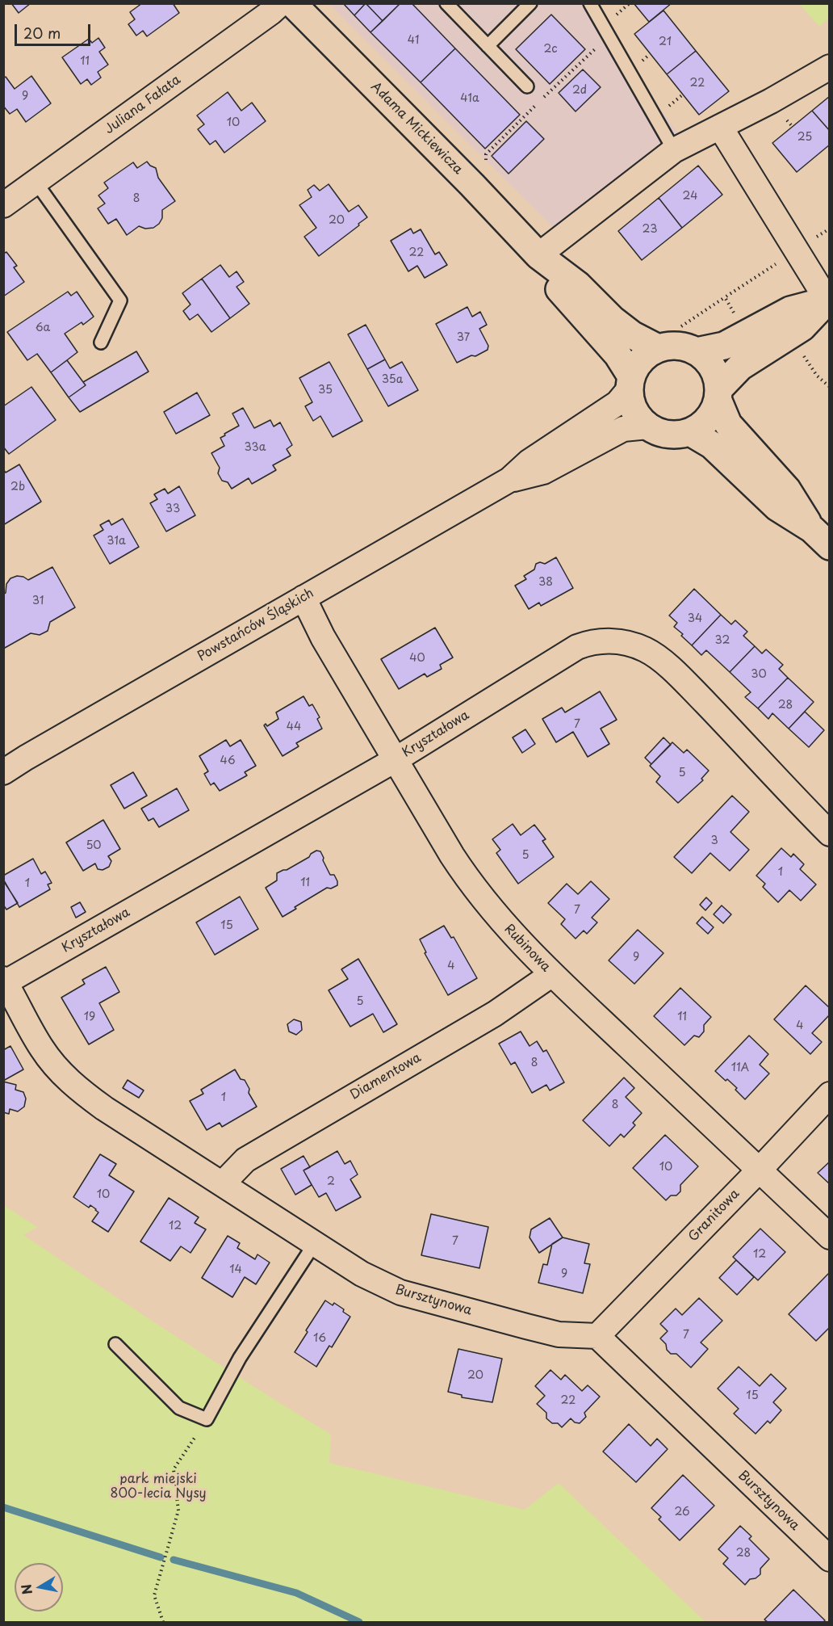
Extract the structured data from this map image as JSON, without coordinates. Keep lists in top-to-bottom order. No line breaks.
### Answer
{"streets":{"street":["Juliana Fałata","Adama Mickiewicza","Powstańców Śląskich","Kryształowa","Rubinowa","Diamentowa","Granitowa","Bursztynowa"]},"crossings":[["Adama Mickiewicza","Powstańców Śląskich"],["Powstańców Śląskich","Rubinowa"],["Kryształowa","Rubinowa"],["Kryształowa","Bursztynowa"],["Rubinowa","Diamentowa"],["Rubinowa","Granitowa"],["Diamentowa","Bursztynowa"],["Granitowa","Bursztynowa"]],"parks":["park miejski 800-lecia Nysy"],"house_numbers":["41","21","2c","11","22","2d","9","41a","10","25","24","8","20","23","22","6a","37","35a","35","33a","2b","33","31a","38","31","34","32","40","30","28","7","44","46","5","3","50","5","1","11","1","7","15","9","4","5","19","11","4","8","11A","1","8","10","2","10","12","7","12","14","9","7","16","20","15","22","26","28"],"scale_bar":"20 m","north":"left"}
